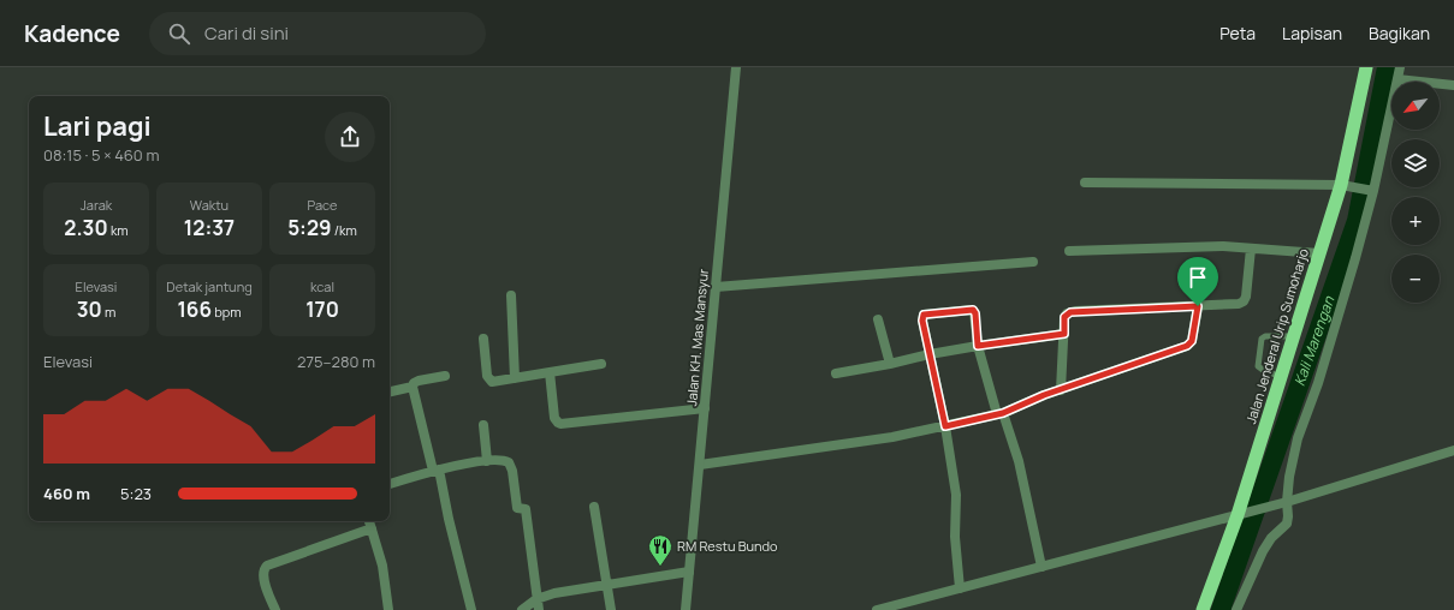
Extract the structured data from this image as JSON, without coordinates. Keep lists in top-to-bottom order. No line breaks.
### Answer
{"streets":{"highway":["Jalan Jenderal Urip Sumoharjo"],"street":["Jalan KH. Mas Mansyur"]},"water":["Kali Marengan"],"places":{"restaurant":["RM Restu Bundo"]},"north":"bottom left","page":{"header":"Kadence","search":"Cari di sini","nav":["Peta","Lapisan","Bagikan"],"map_buttons":["+","−"],"heading":["Lari pagi","08:15 · 5 × 460 m"],"stats":[["Jarak","2.30 km"],["Waktu","12:37"],["Pace","5:29 /km"],["Elevasi","30 m"],["Detak jantung","166 bpm"],["kcal","170"]],"chart":["Elevasi","275–280 m"],"list":[{"name":"460 m","note":"5:23"}]}}
